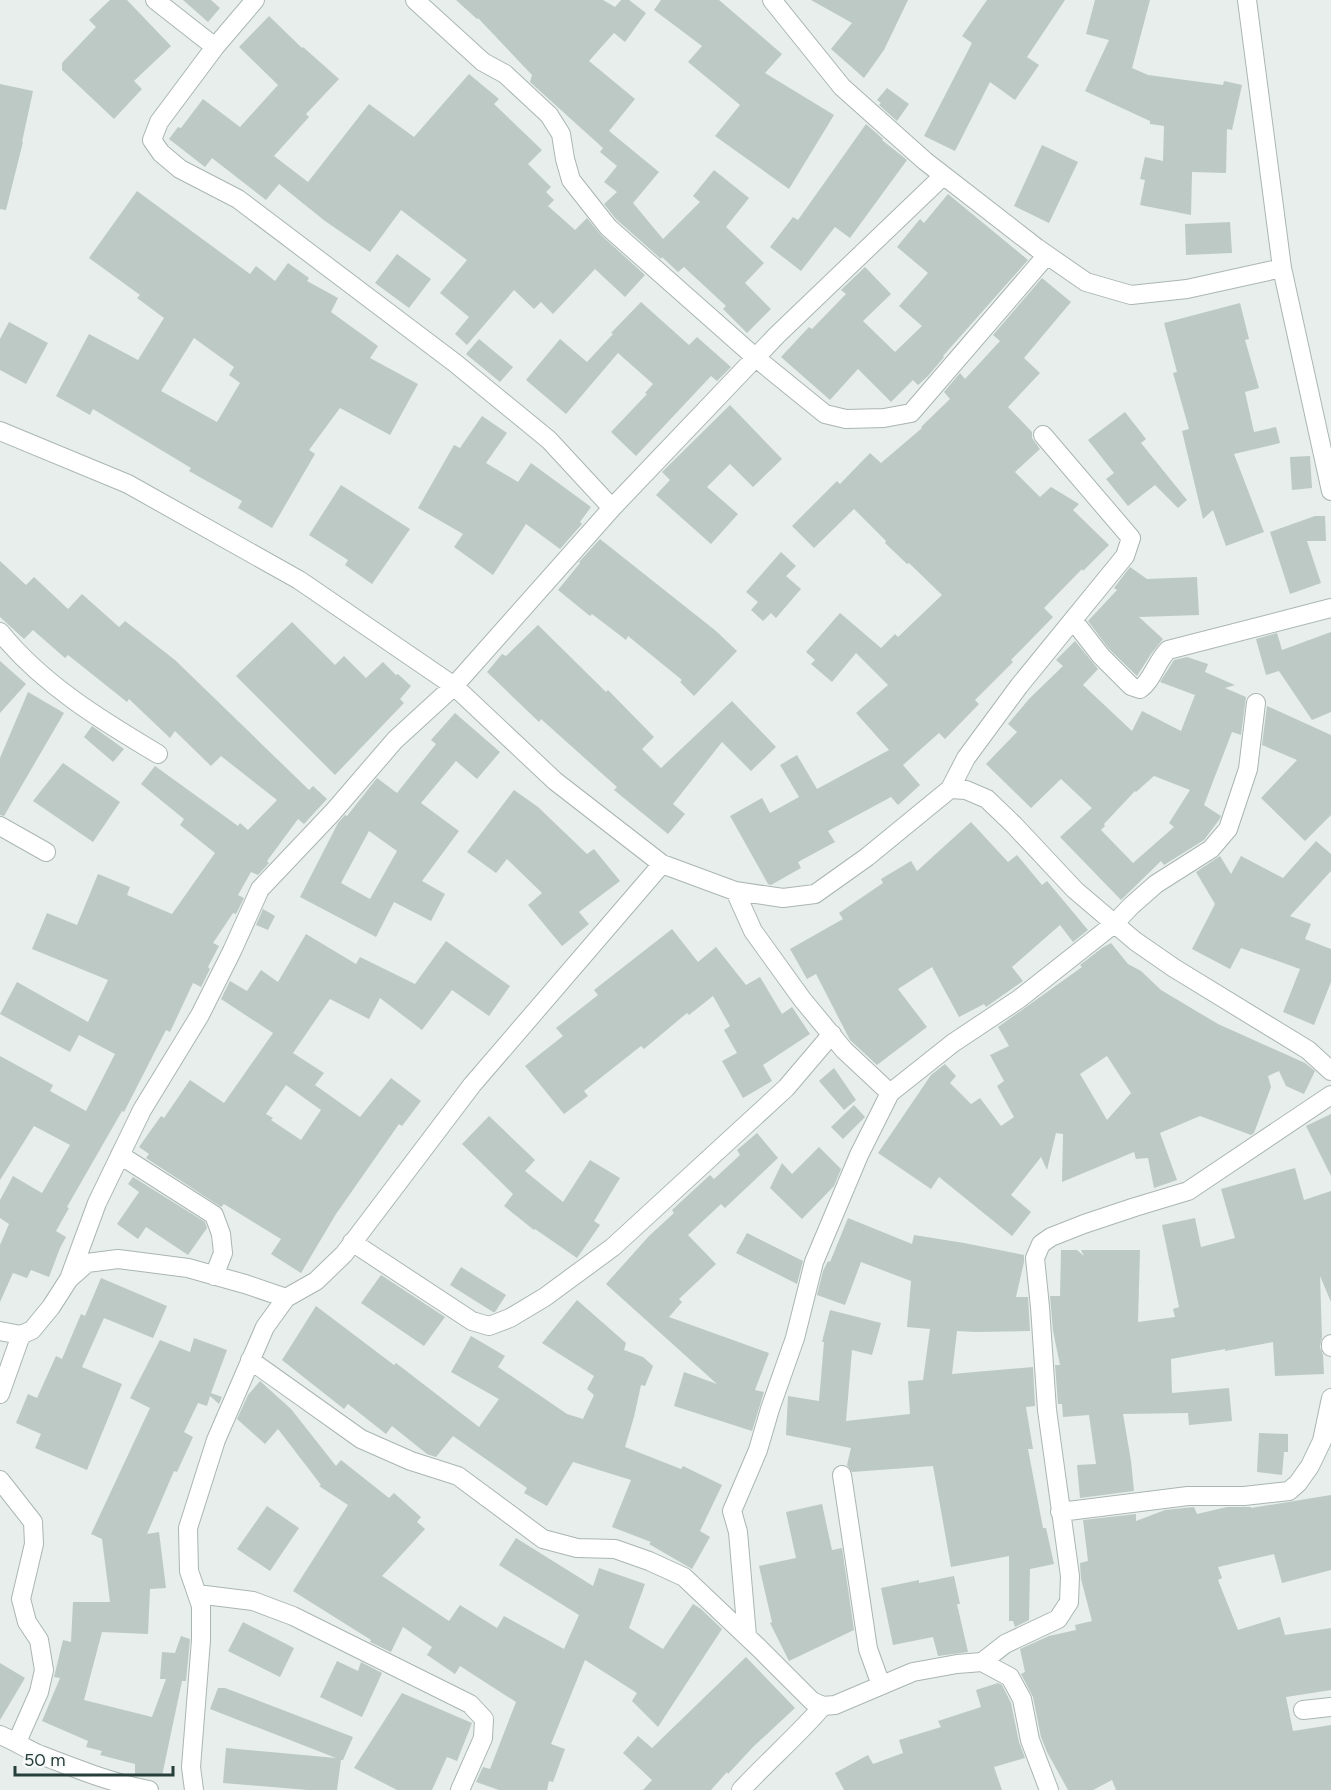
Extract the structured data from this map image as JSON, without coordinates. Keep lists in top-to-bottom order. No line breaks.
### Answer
{"scale_bar":"50 m"}
